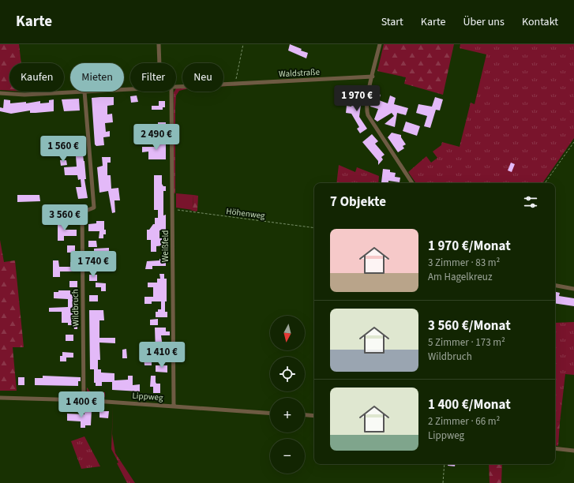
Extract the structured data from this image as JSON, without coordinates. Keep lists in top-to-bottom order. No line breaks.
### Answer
{"streets":{"street":["Waldstraße","Weißfeld","Wildbruch","Lippweg"],"path":["Höhenweg"]},"crossings":[["Waldstraße","Wildbruch"],["Höhenweg","Weißfeld"],["Weißfeld","Lippweg"],["Wildbruch","Lippweg"]],"north":"bottom","page":{"header":"Karte","nav":["Start","Karte","Über uns","Kontakt"],"chip":["Kaufen","Mieten","Filter","Neu"],"price":["1 970 €","2 490 €","1 560 €","3 560 €","1 740 €","1 410 €","1 400 €"],"heading":"7 Objekte","list":[{"name":"1 970 €/Monat","note":"3 Zimmer · 83 m² · Am Hagelkreuz"},{"name":"3 560 €/Monat","note":"5 Zimmer · 173 m² · Wildbruch"},{"name":"1 400 €/Monat","note":"2 Zimmer · 66 m² · Lippweg"}],"map_buttons":["+","−"]}}
